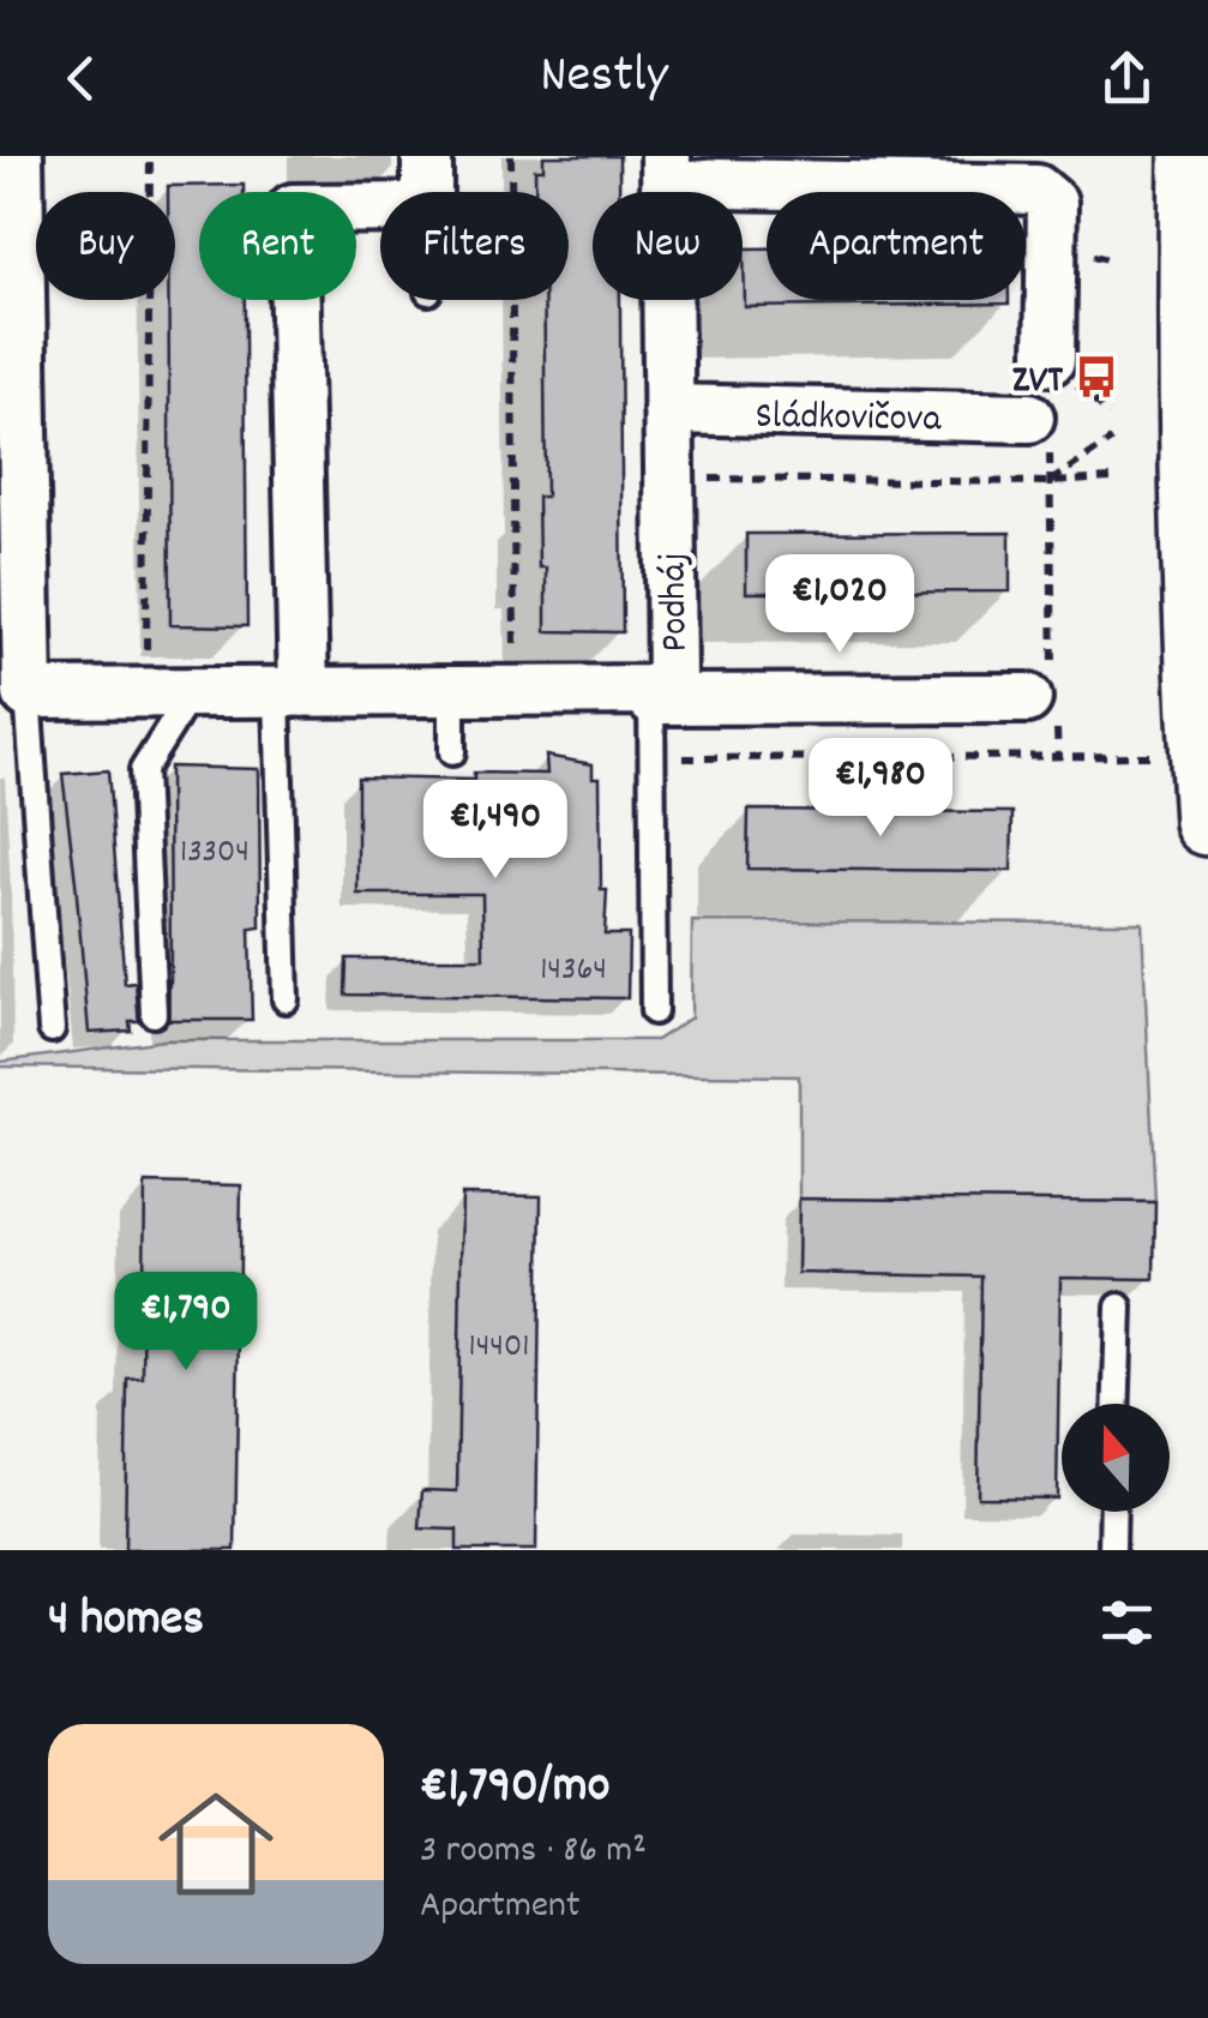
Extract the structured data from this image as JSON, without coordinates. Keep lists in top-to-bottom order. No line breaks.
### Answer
{"streets":{"street":["Sládkovičova","Podháj"]},"crossings":[["Sládkovičova","Podháj"]],"places":{"bus stop":["ZVT"]},"house_numbers":["13304","14364","14401"],"north":"top","page":{"header":"Nestly","chip":["Buy","Rent","Filters","New","Apartment"],"price":["€1,020","€1,980","€1,490","€1,790"],"heading":"4 homes","list":[{"name":"€1,790/mo","note":"3 rooms · 86 m² · Apartment"}]}}
